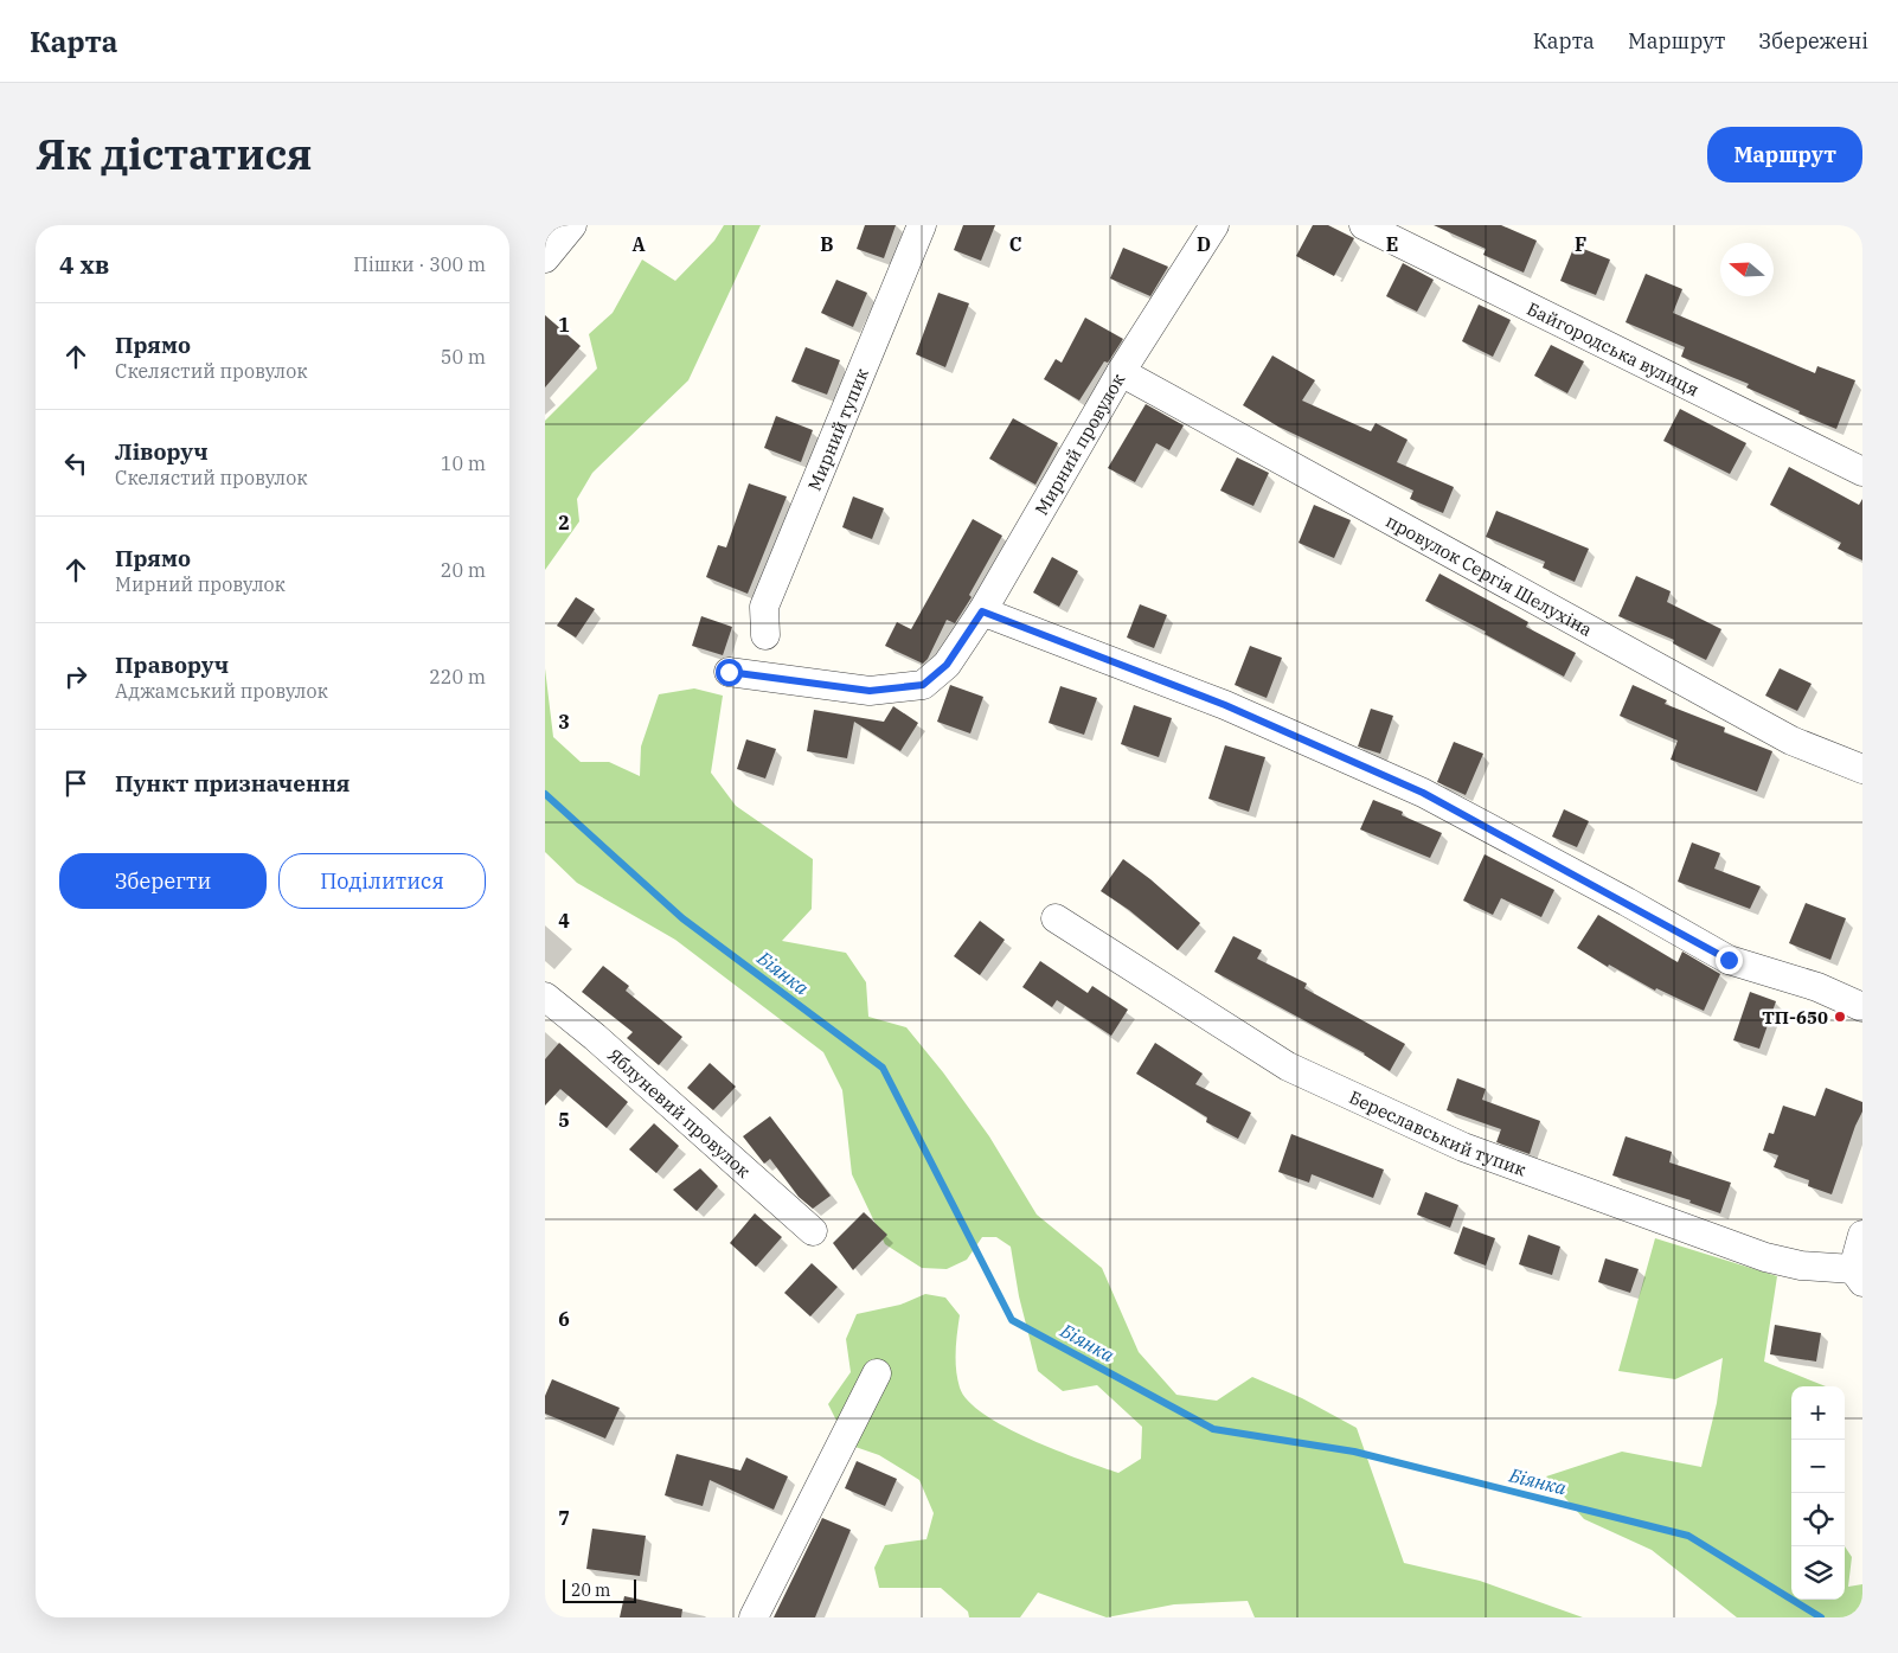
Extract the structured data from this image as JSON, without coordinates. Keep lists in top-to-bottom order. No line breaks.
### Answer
{"streets":{"street":["Байгородська вулиця","Мирний тупик","Мирний провулок","провулок Сергія Шелухіна","Яблуневий провулок","Береславський тупик"]},"crossings":[["Мирний провулок","провулок Сергія Шелухіна"]],"water":["Біянка"],"places":["ТП-650"],"scale_bar":"20 m","north":"left","page":{"header":"Карта","nav":["Карта","Маршрут","Збережені"],"title":"Як дістатися","buttons":["Маршрут",["Зберегти","Поділитися"]],"heading":["4 хв","Пішки · 300 m"],"list":[["Прямо","Скелястий провулок","50 m"],["Ліворуч","Скелястий провулок","10 m"],["Прямо","Мирний провулок","20 m"],["Праворуч","Аджамський провулок","220 m"],"Пункт призначення"],"map_buttons":["+","−"],"scale":"20 m"},"grid":{"columns":["A","B","C","D","E","F"],"rows":["1","2","3","4","5","6","7"]}}
